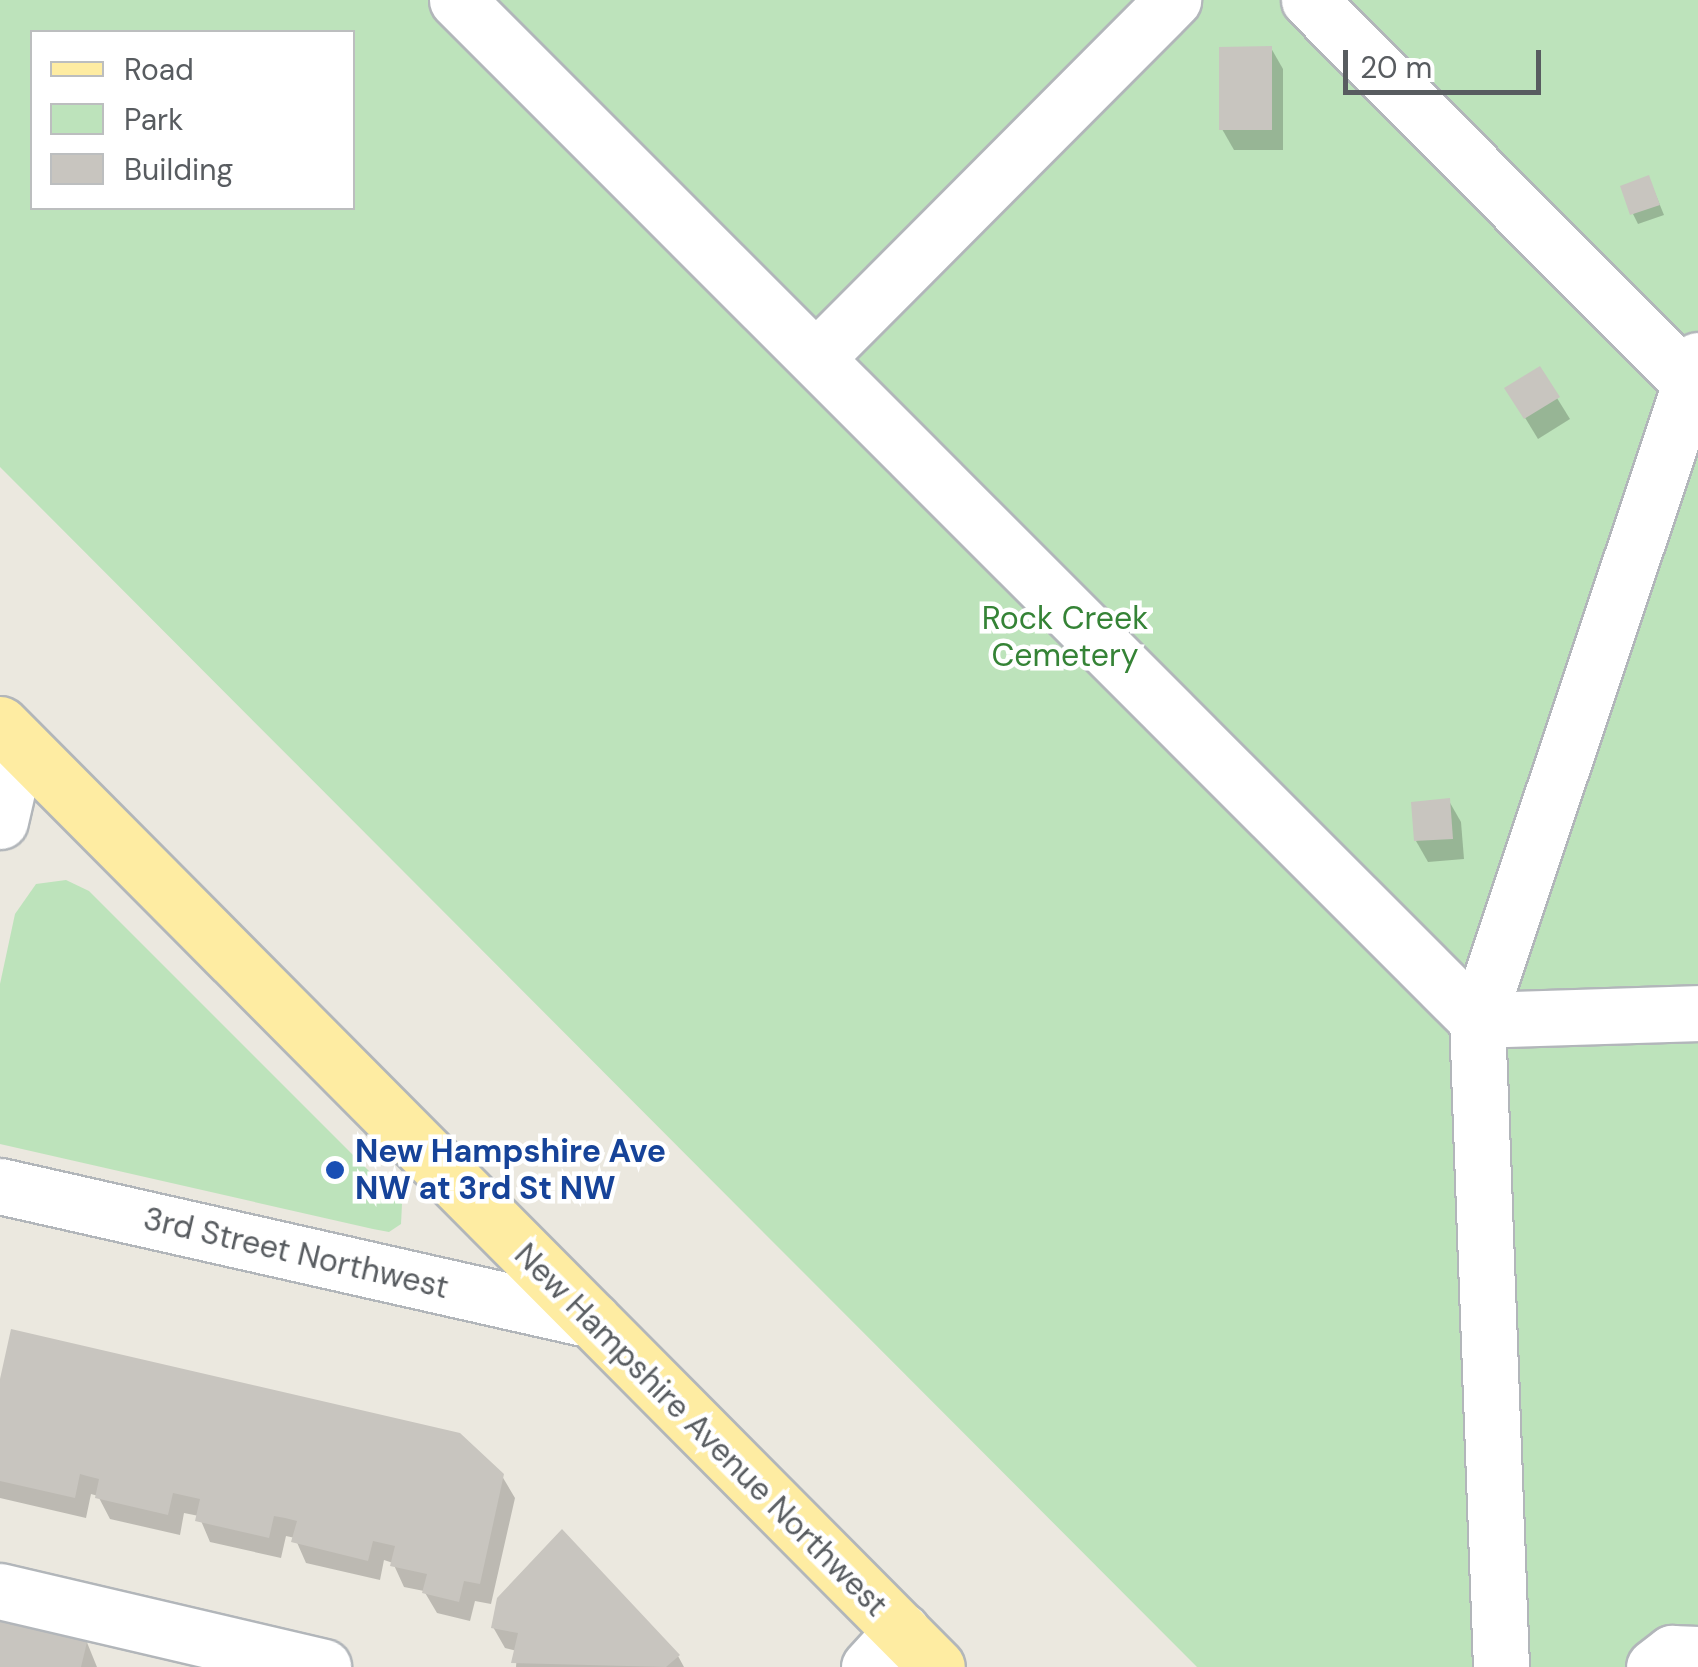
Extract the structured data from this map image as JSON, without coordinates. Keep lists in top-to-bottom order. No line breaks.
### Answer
{"streets":{"main road":["New Hampshire Avenue Northwest"],"street":["3rd Street Northwest"]},"crossings":[["3rd Street Northwest","New Hampshire Avenue Northwest"]],"parks":["Rock Creek Cemetery"],"places":["New Hampshire Ave NW at 3rd St NW"],"legend":["Road","Park","Building"],"scale_bar":"20 m"}
